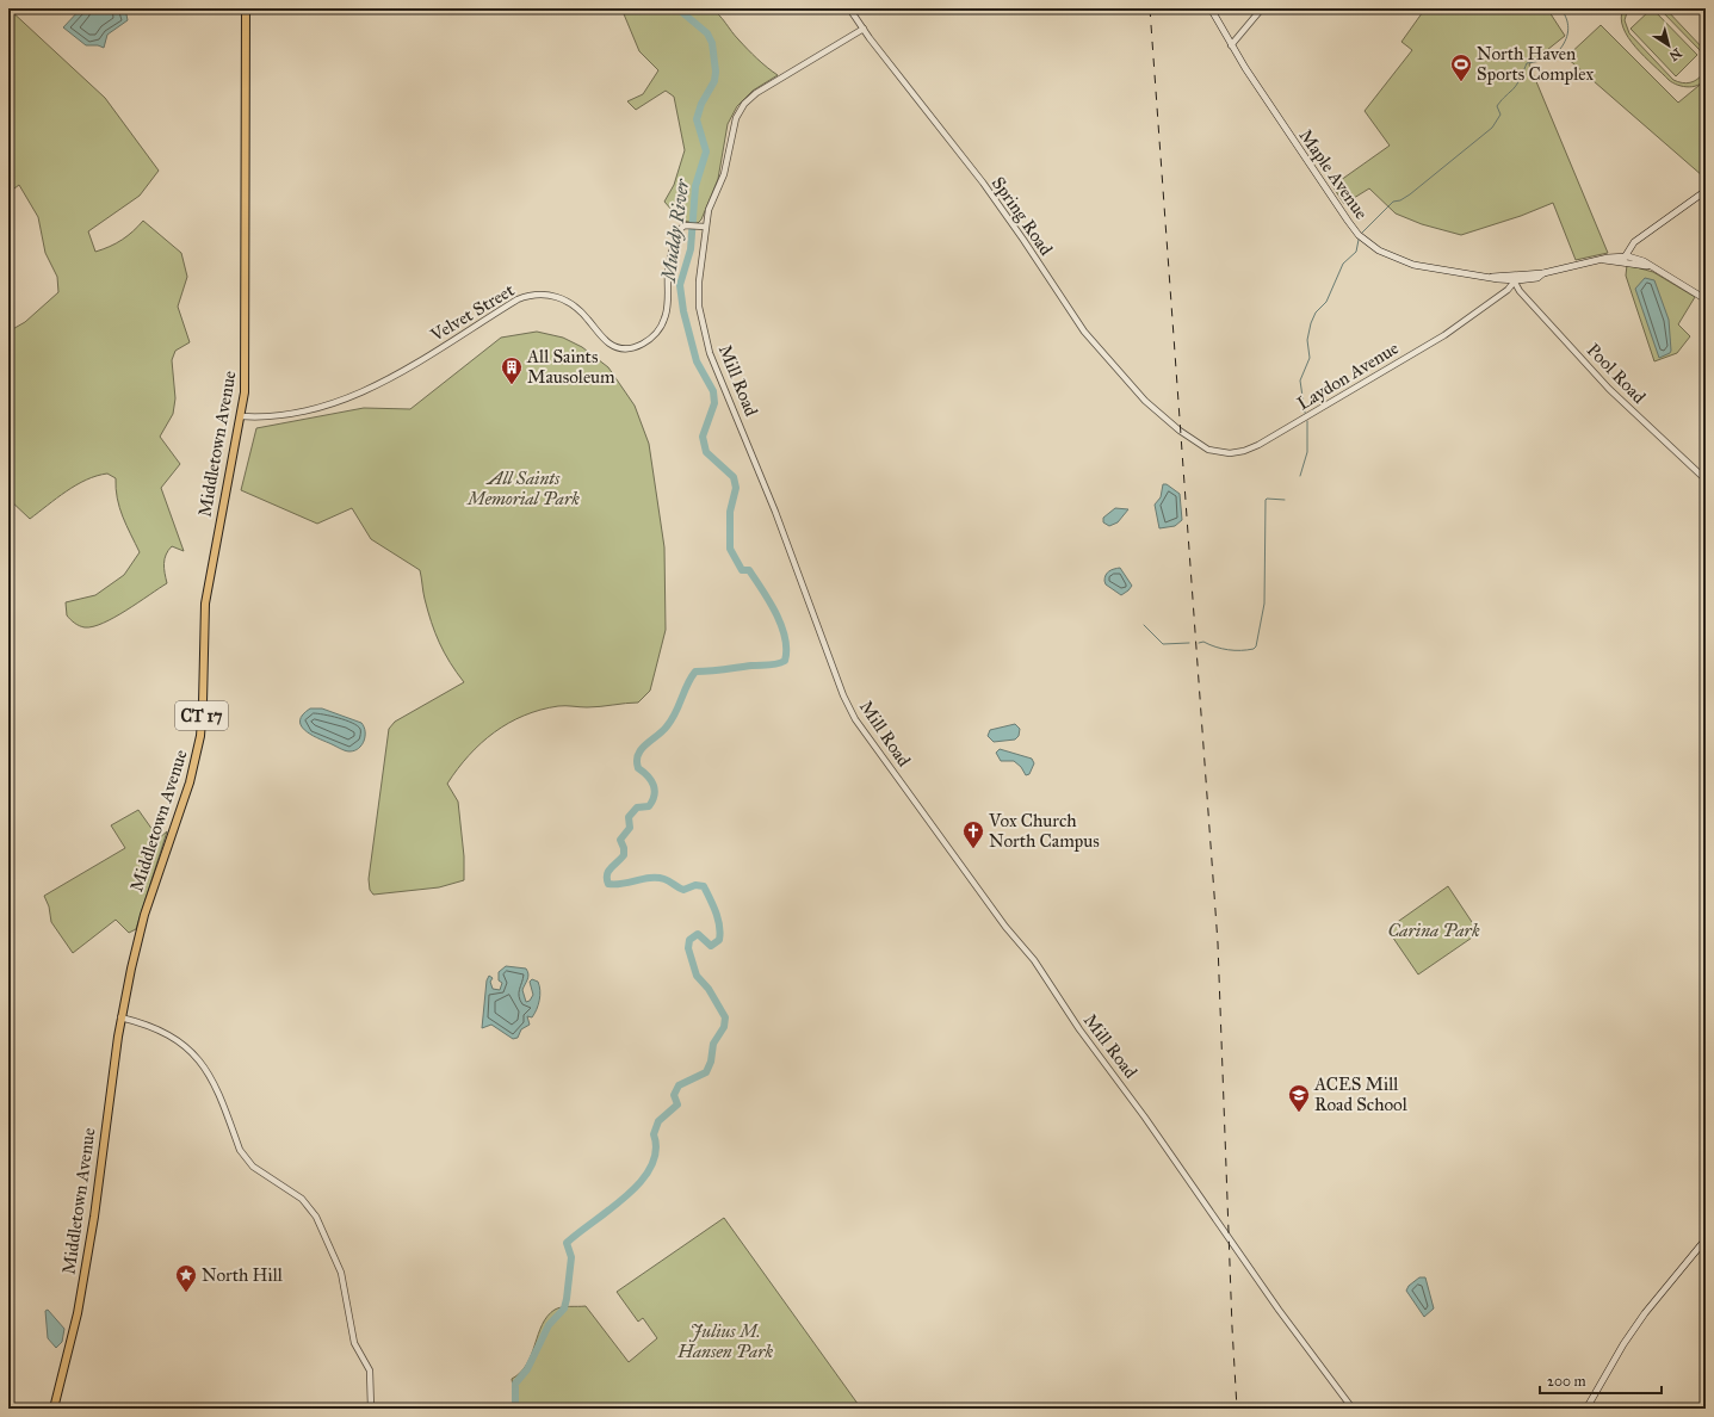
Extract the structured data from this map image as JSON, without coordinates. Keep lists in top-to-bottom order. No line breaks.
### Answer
{"streets":{"main road":["Maple Avenue","Middletown Avenue","CT 17"],"street":["Spring Road","Velvet Street","Pool Road","Laydon Avenue","Mill Road"]},"crossings":[["Maple Avenue","Pool Road"],["Maple Avenue","Laydon Avenue"],["Spring Road","Laydon Avenue"],["Spring Road","Mill Road"],["Velvet Street","Mill Road"],["Velvet Street","Middletown Avenue"],["Pool Road","Laydon Avenue"]],"water":["Muddy River"],"parks":["All Saints Memorial Park","Carina Park","Julius M. Hansen Park"],"places":{"sports":["North Haven Sports Complex"],"building":["All Saints Mausoleum"],"church":["Vox Church North Campus"],"school or university":["ACES Mill Road School"],"place":["North Hill"]},"scale_bar":"200 m","north":"bottom right"}
